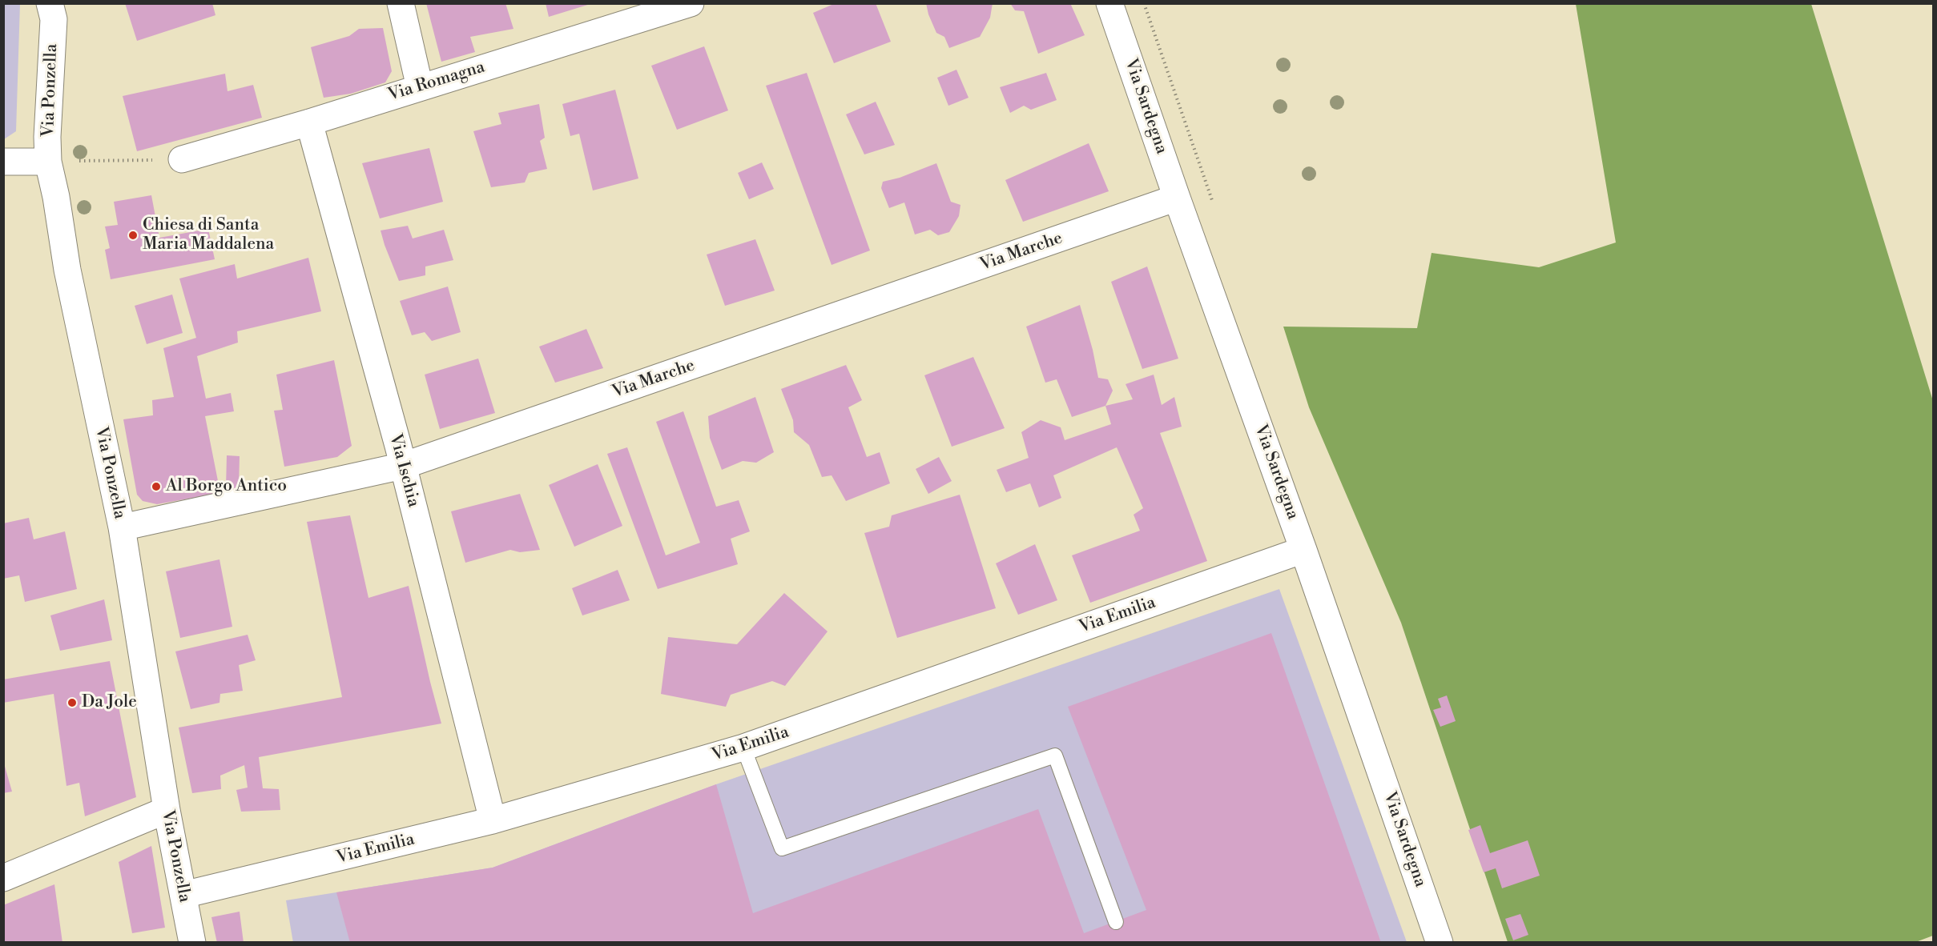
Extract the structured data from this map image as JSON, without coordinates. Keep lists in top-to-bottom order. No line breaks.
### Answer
{"streets":{"street":["Via Romagna","Via Ponzella","Via Sardegna","Via Marche","Via Ischia","Via Emilia"]},"crossings":[["Via Romagna","Via Ischia"],["Via Ponzella","Via Marche"],["Via Ponzella","Via Emilia"],["Via Sardegna","Via Marche"],["Via Sardegna","Via Emilia"],["Via Marche","Via Ischia"],["Via Ischia","Via Emilia"]],"places":["Chiesa di Santa Maria Maddalena","Al Borgo Antico","Da Jole"]}
